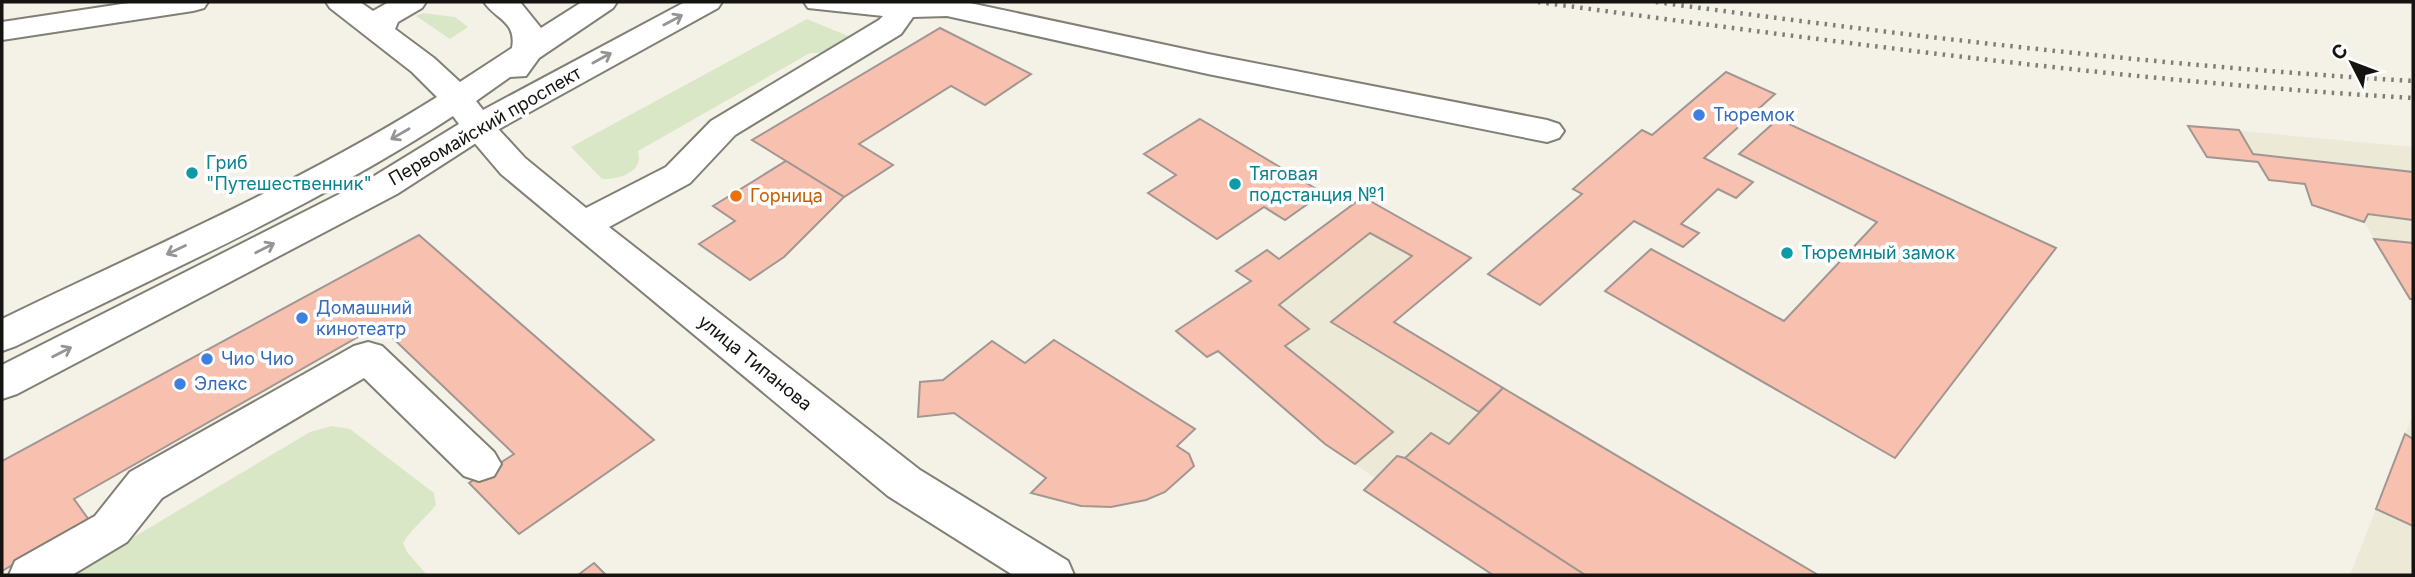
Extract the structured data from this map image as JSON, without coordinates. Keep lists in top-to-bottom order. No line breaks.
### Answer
{"streets":{"main road":["Первомайский проспект","улица Типанова"]},"crossings":[["Первомайский проспект","улица Типанова"]],"places":["Тюремок","Гриб \"Путешественник\"","Тяговая подстанция №1","Горница","Тюремный замок","Домашний кинотеатр","Чио Чио","Элекс"],"north":"top left"}
